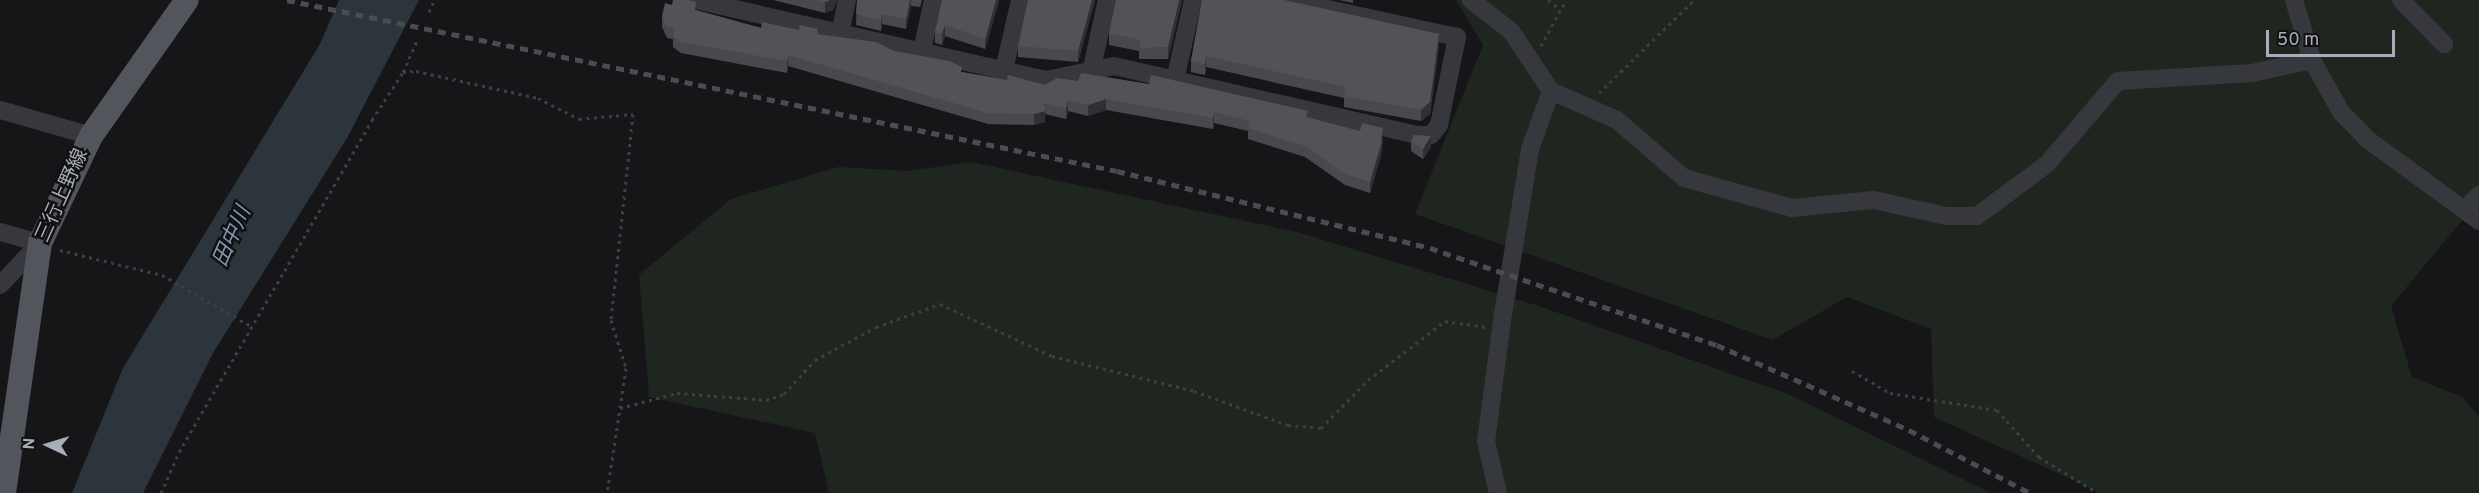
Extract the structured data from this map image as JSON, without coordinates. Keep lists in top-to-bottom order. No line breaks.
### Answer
{"streets":{"main road":["三行上野線"]},"water":["田中川"],"scale_bar":"50 m","north":"left"}
